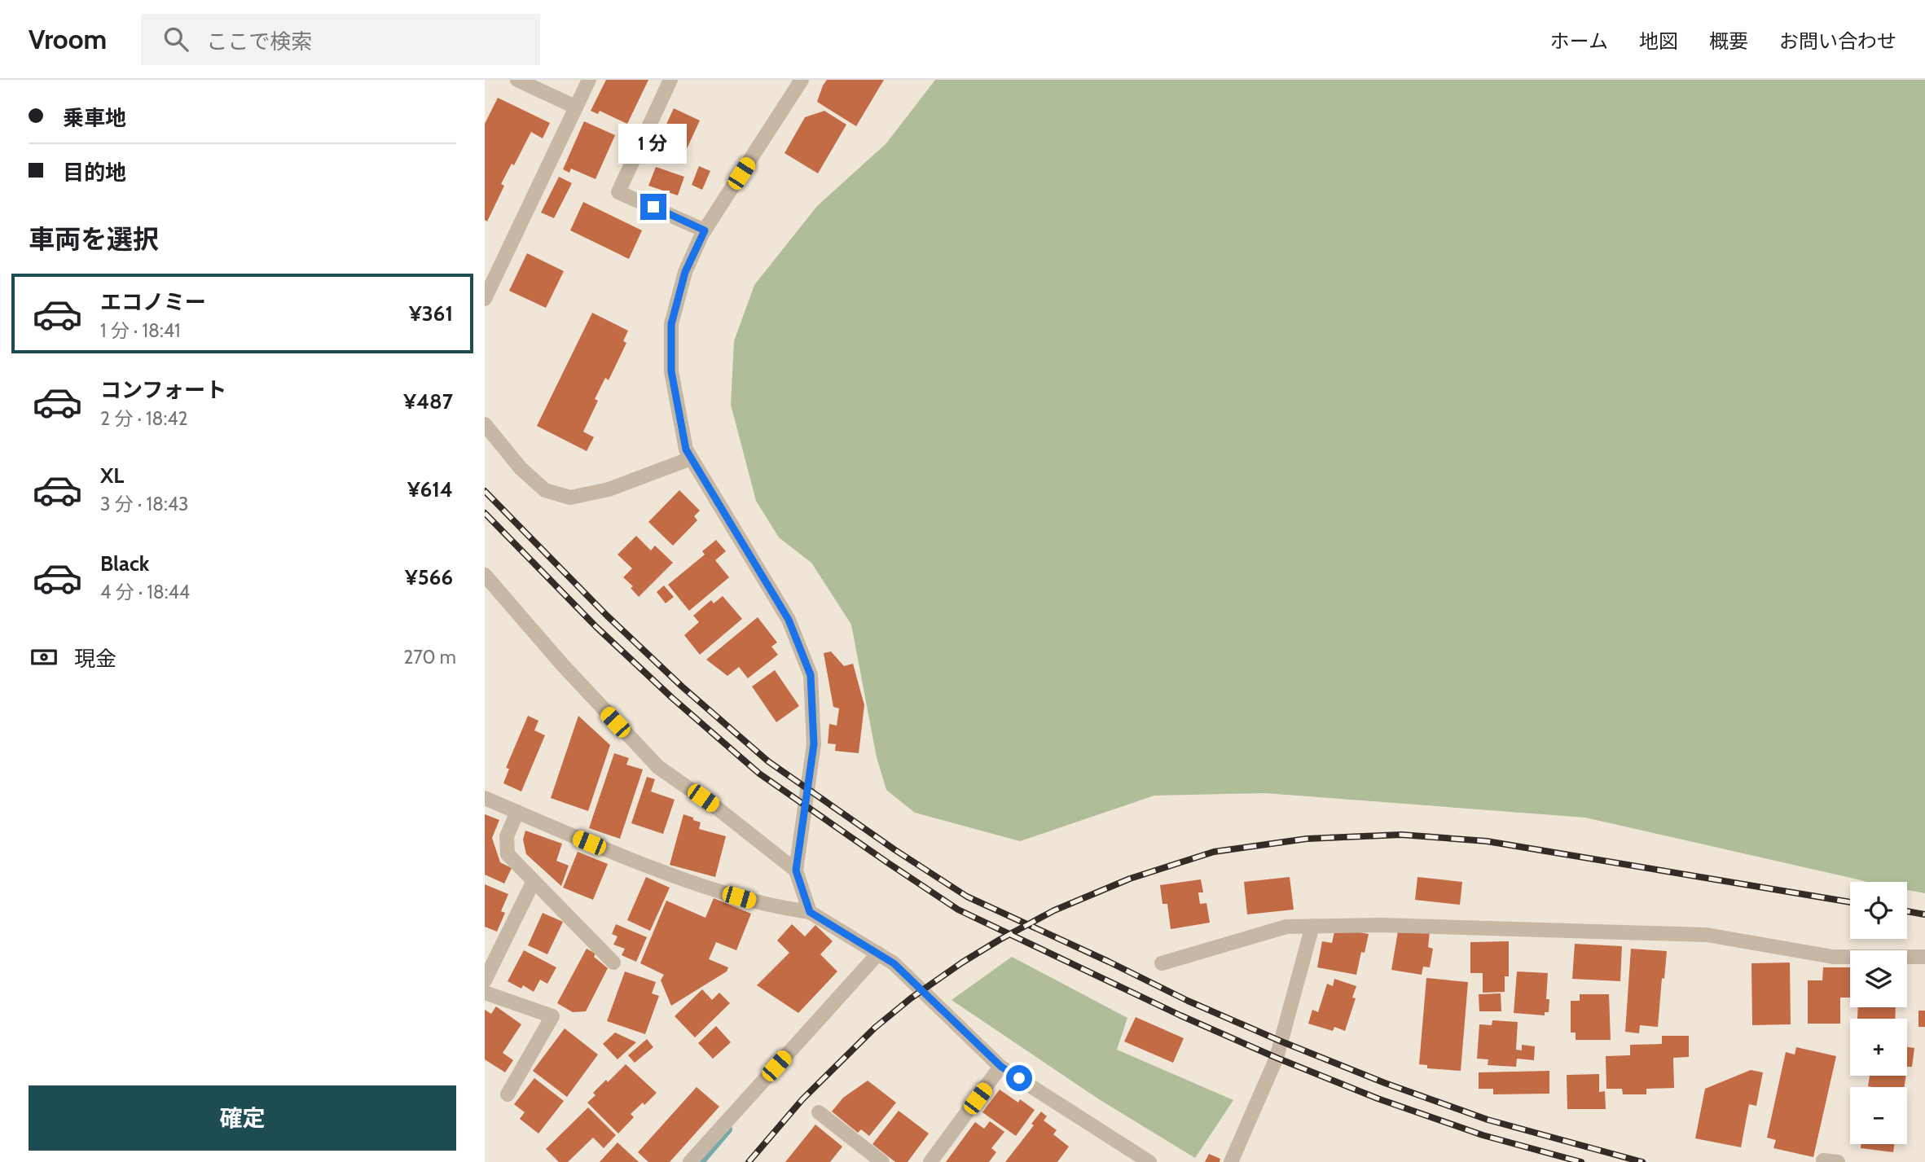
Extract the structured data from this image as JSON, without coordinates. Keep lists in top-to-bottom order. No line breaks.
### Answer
{"page":{"header":"Vroom","search":"ここで検索","nav":["ホーム","地図","概要","お問い合わせ"],"banner":["乗車地","目的地"],"bubble":"1 分","heading":"車両を選択","list":[{"name":"エコノミー","note":"1 分 · 18:41","value":"¥361"},{"name":"コンフォート","note":"2 分 · 18:42","value":"¥487"},{"name":"XL","note":"3 分 · 18:43","value":"¥614"},{"name":"Black","note":"4 分 · 18:44","value":"¥566"}],"pay":["現金","270 m"],"map_buttons":["+","−"],"buttons":"確定"}}
